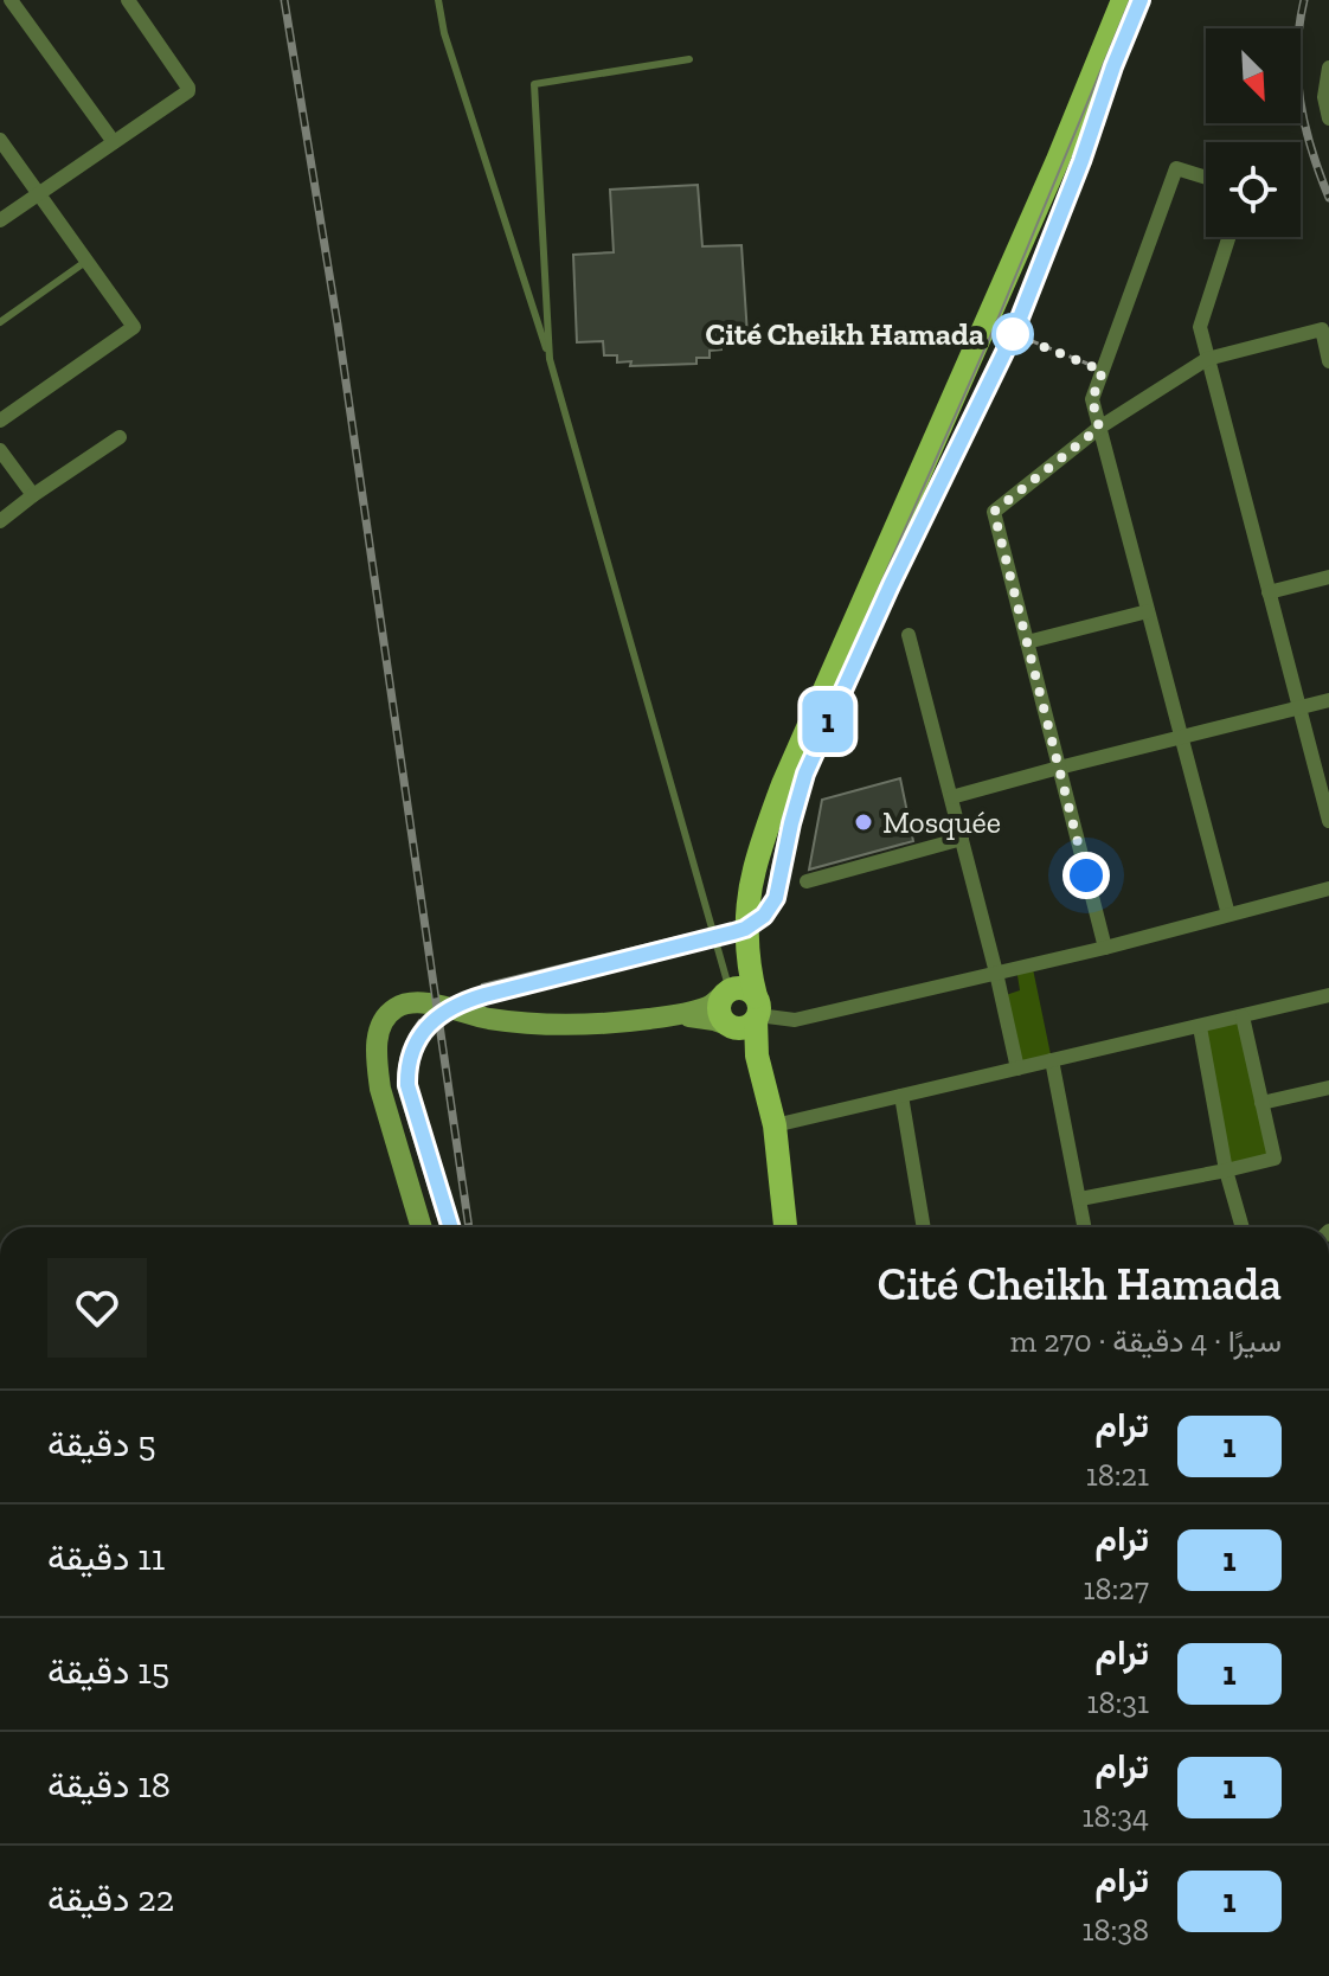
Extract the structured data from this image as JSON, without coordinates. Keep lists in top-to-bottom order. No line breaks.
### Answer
{"places":["Cité Cheikh Hamada","Mosquée"],"lines":["tram line 1"],"north":"bottom right","page":{"on_map":"1","heading":["Cité Cheikh Hamada","سيرًا · 4 دقيقة · 270 m"],"list":[{"mark":"1","name":"ترام","note":"18:21","value":"5 دقيقة"},{"mark":"1","name":"ترام","note":"18:27","value":"11 دقيقة"},{"mark":"1","name":"ترام","note":"18:31","value":"15 دقيقة"},{"mark":"1","name":"ترام","note":"18:34","value":"18 دقيقة"},{"mark":"1","name":"ترام","note":"18:38","value":"22 دقيقة"}]}}
